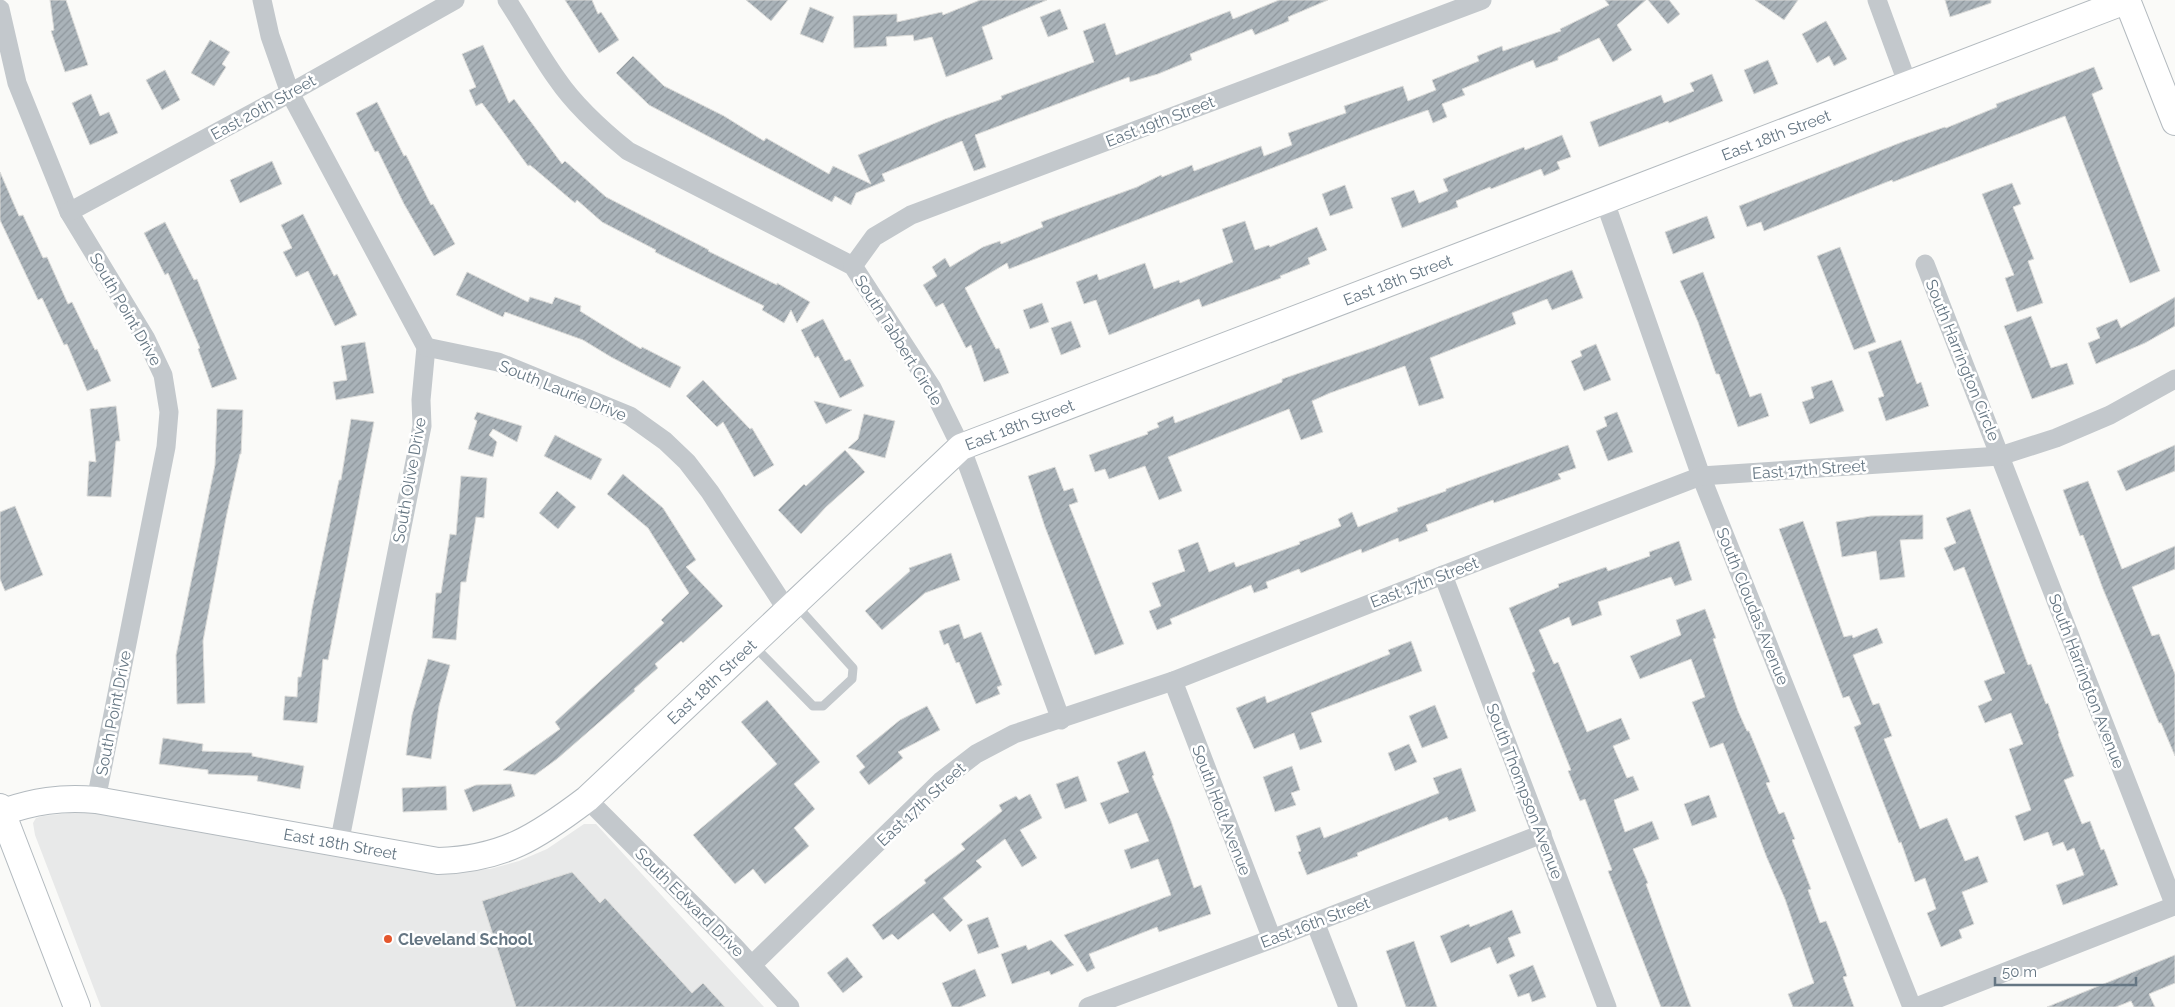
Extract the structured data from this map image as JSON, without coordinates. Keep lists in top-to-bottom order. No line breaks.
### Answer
{"streets":{"street":["East 20th Street","East 19th Street","East 18th Street","South Point Drive","South Tabbert Circle","South Harrington Circle","South Laurie Drive","East 17th Street","South Olive Drive","South Cloudas Avenue","South Harrington Avenue","South Thompson Avenue","South Holt Avenue","South Edward Drive","East 16th Street"]},"crossings":[["East 20th Street","South Point Drive"],["East 19th Street","South Tabbert Circle"],["East 18th Street","South Point Drive"],["East 18th Street","South Tabbert Circle"],["East 18th Street","South Laurie Drive"],["East 18th Street","South Olive Drive"],["East 18th Street","South Cloudas Avenue"],["East 18th Street","South Edward Drive"],["South Tabbert Circle","East 17th Street"],["South Harrington Circle","East 17th Street"],["South Harrington Circle","South Harrington Avenue"],["South Laurie Drive","South Olive Drive"],["East 17th Street","South Cloudas Avenue"],["East 17th Street","South Harrington Avenue"],["East 17th Street","South Thompson Avenue"],["East 17th Street","South Holt Avenue"],["East 17th Street","South Edward Drive"],["South Thompson Avenue","East 16th Street"],["South Holt Avenue","East 16th Street"]],"places":["Cleveland School"],"scale_bar":"50 m"}
